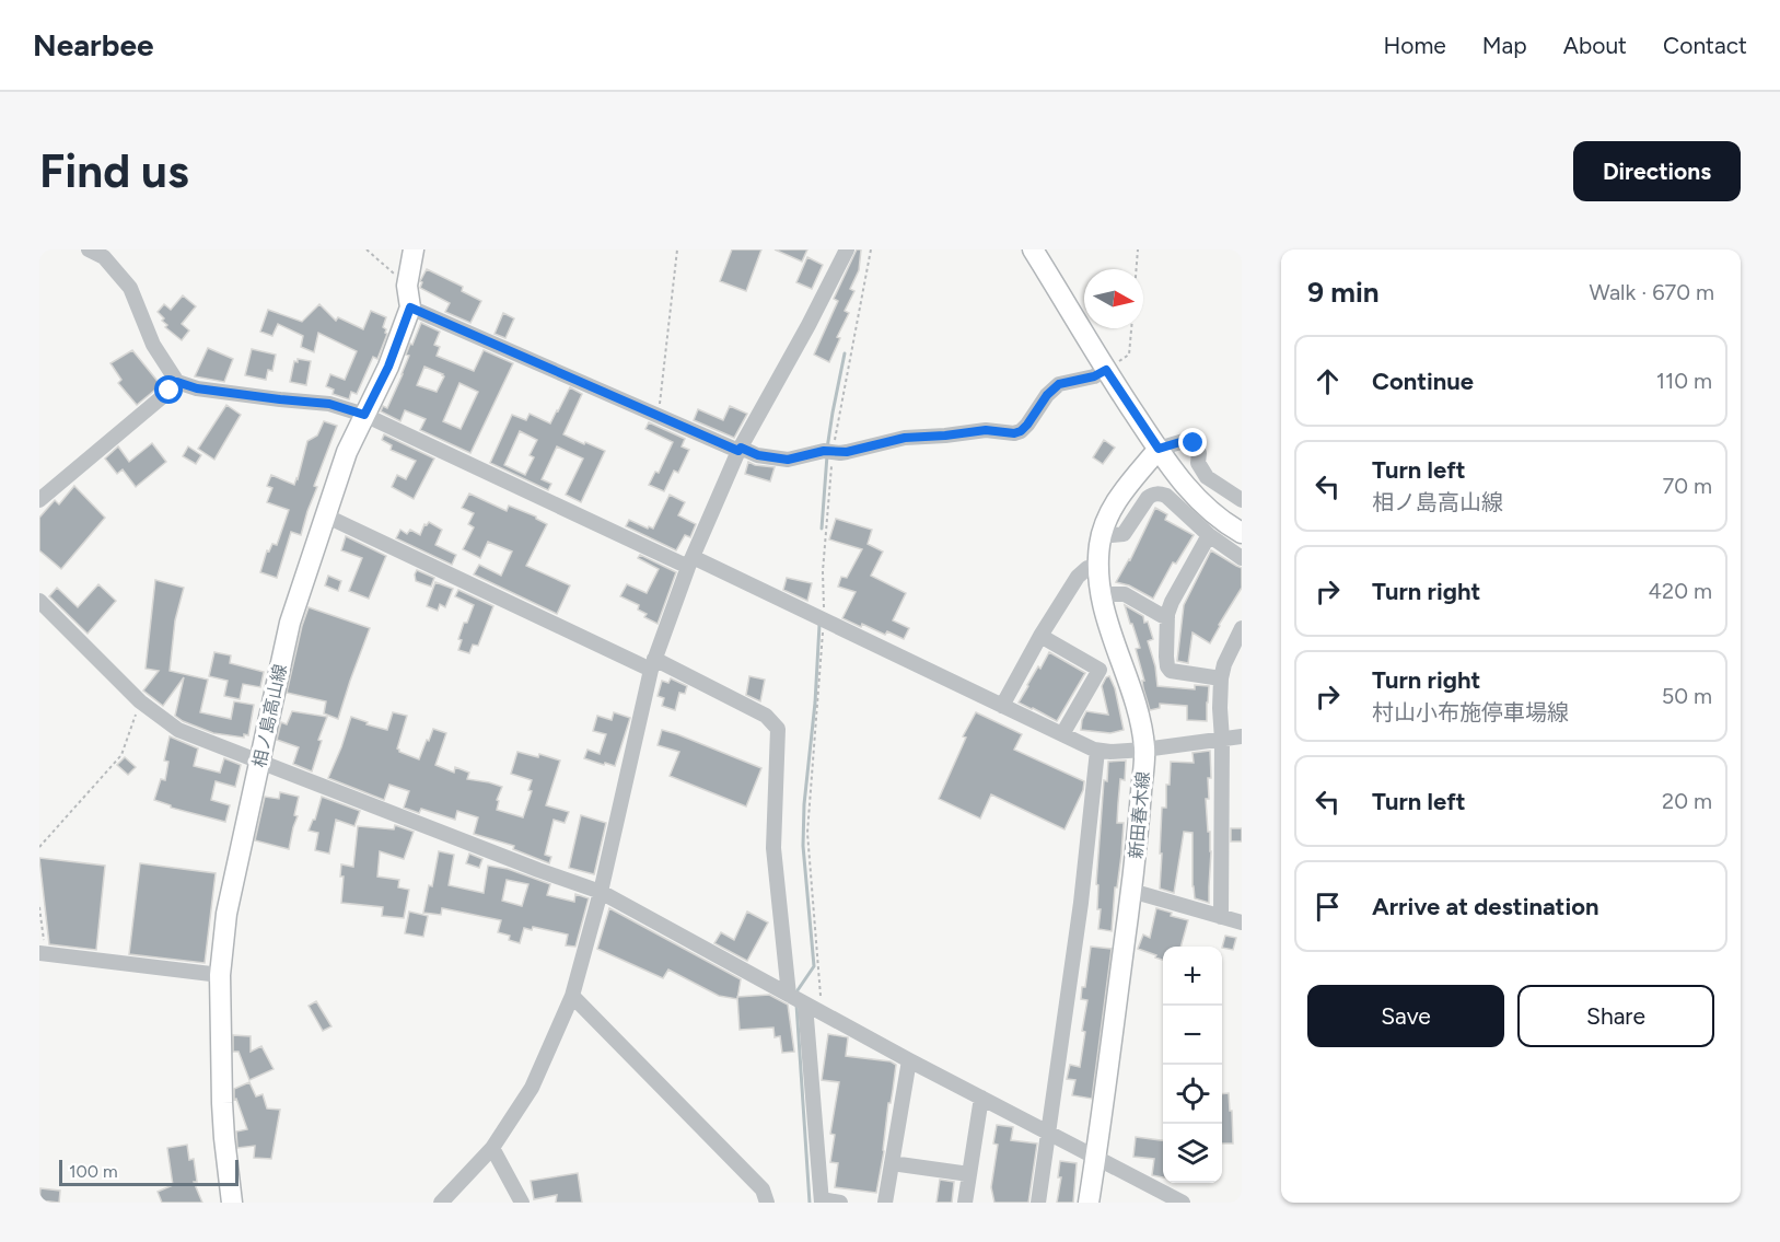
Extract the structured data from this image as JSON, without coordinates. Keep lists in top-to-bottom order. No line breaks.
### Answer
{"streets":{"main road":["相ノ島高山線","新田春木線"]},"scale_bar":"100 m","north":"right","page":{"header":"Nearbee","nav":["Home","Map","About","Contact"],"buttons":["Directions",["Save","Share"]],"title":"Find us","heading":["9 min","Walk · 670 m"],"list":[["Continue","110 m"],["Turn left","相ノ島高山線","70 m"],["Turn right","420 m"],["Turn right","村山小布施停車場線","50 m"],["Turn left","20 m"],"Arrive at destination"],"map_buttons":["+","−"],"scale":"100 m"}}
